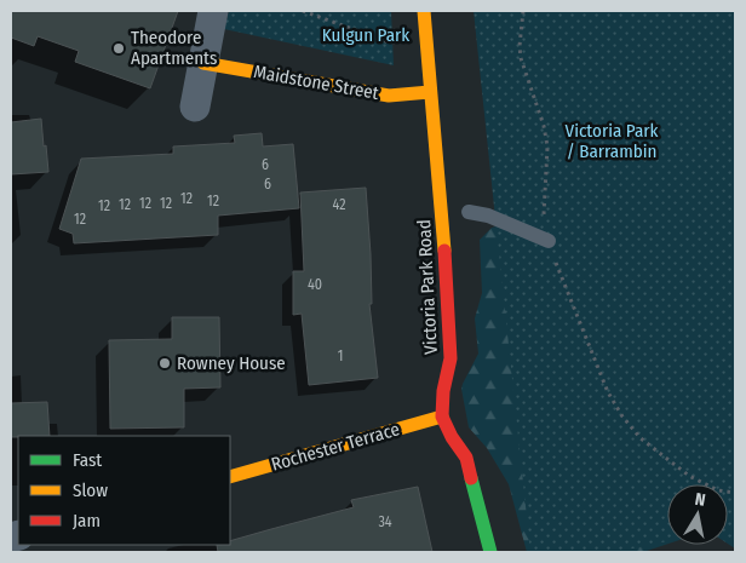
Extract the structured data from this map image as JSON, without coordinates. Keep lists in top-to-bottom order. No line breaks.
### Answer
{"streets":{"street":["Maidstone Street","Victoria Park Road","Rochester Terrace"]},"crossings":[["Maidstone Street","Victoria Park Road"],["Victoria Park Road","Rochester Terrace"]],"parks":["Kulgun Park","Victoria Park / Barrambin"],"places":["Theodore Apartments","Rowney House"],"house_numbers":["6","6","12","12","12","12","12","42","12","12","40","1","34"],"legend":["Fast","Slow","Jam"],"north":"top"}
